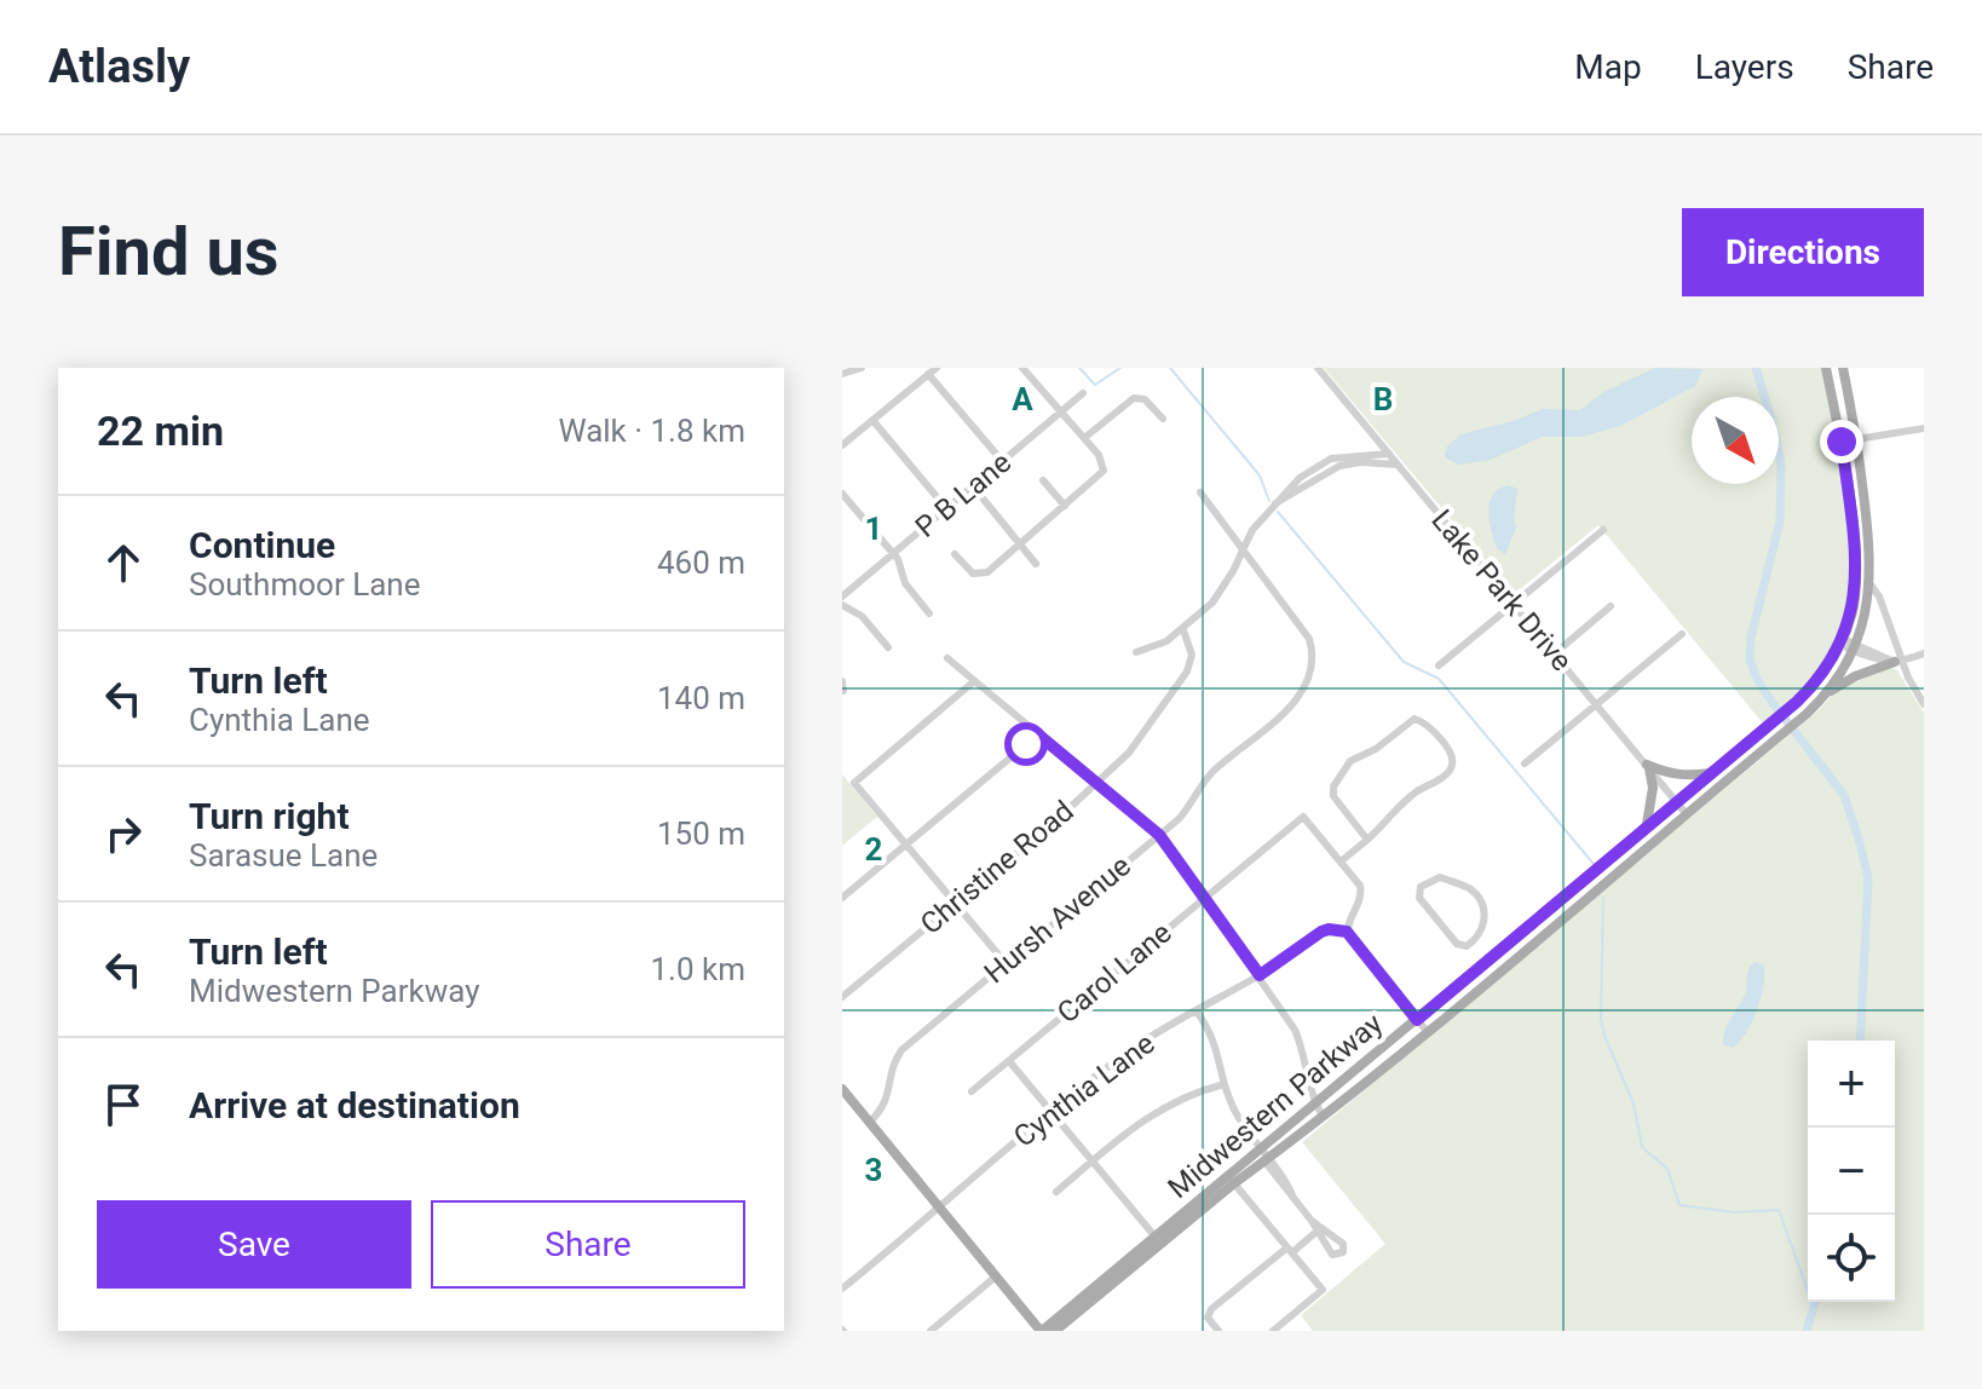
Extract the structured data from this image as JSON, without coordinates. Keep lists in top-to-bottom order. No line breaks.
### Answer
{"streets":{"main road":["Midwestern Parkway"],"street":["P B Lane","Lake Park Drive","Christine Road","Hursh Avenue","Carol Lane","Cynthia Lane"]},"crossings":[["Lake Park Drive","Midwestern Parkway"]],"north":"bottom right","page":{"header":"Atlasly","nav":["Map","Layers","Share"],"buttons":["Directions",["Save","Share"]],"title":"Find us","heading":["22 min","Walk · 1.8 km"],"list":[["Continue","Southmoor Lane","460 m"],["Turn left","Cynthia Lane","140 m"],["Turn right","Sarasue Lane","150 m"],["Turn left","Midwestern Parkway","1.0 km"],"Arrive at destination"],"map_buttons":["+","−"]},"grid":{"columns":["A","B"],"rows":["1","2","3"]}}
